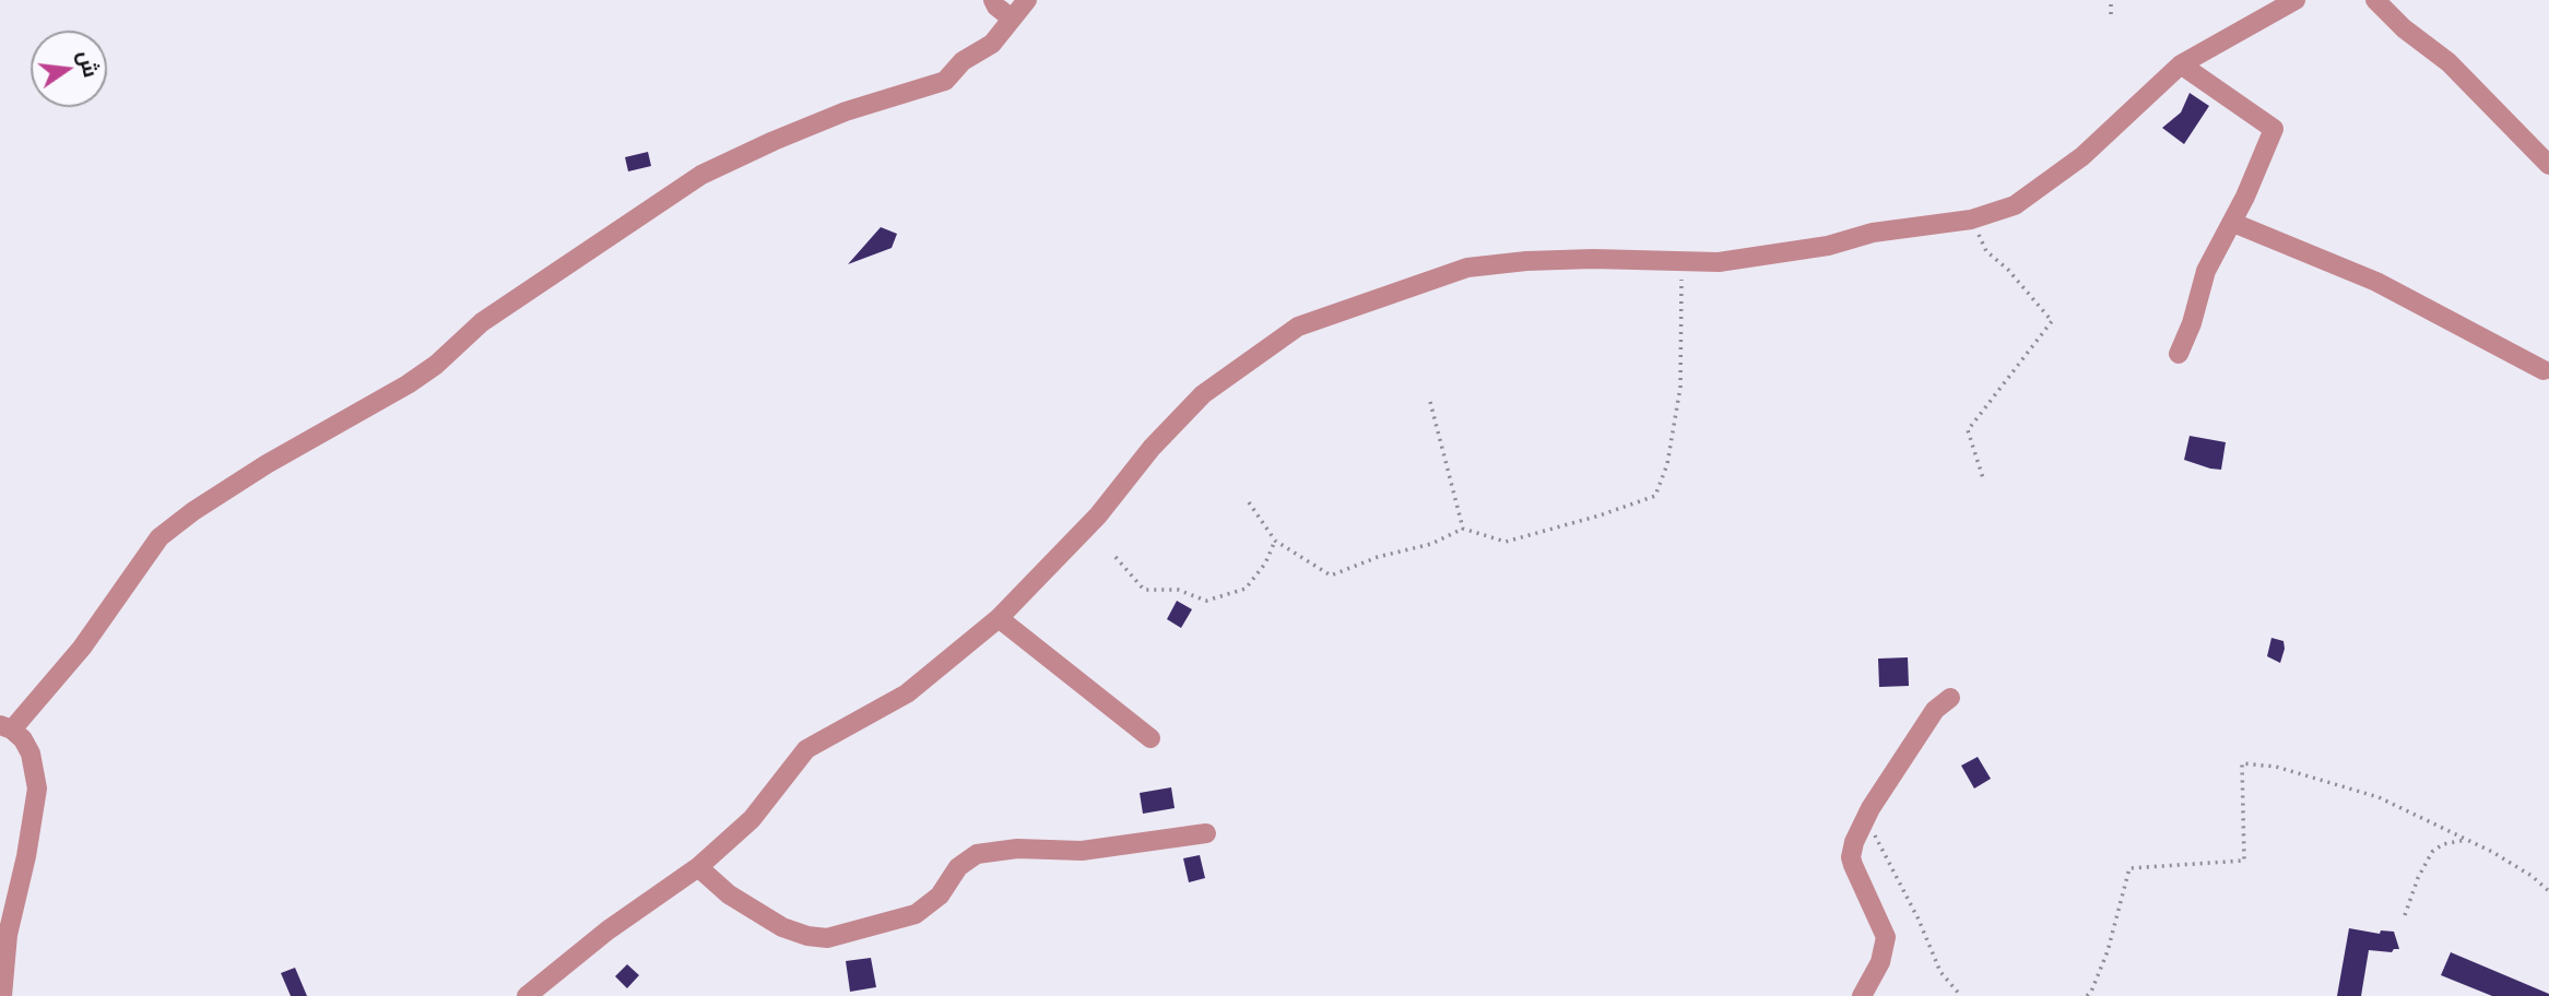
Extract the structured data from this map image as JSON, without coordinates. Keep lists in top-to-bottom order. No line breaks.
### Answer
{"north":"right"}
